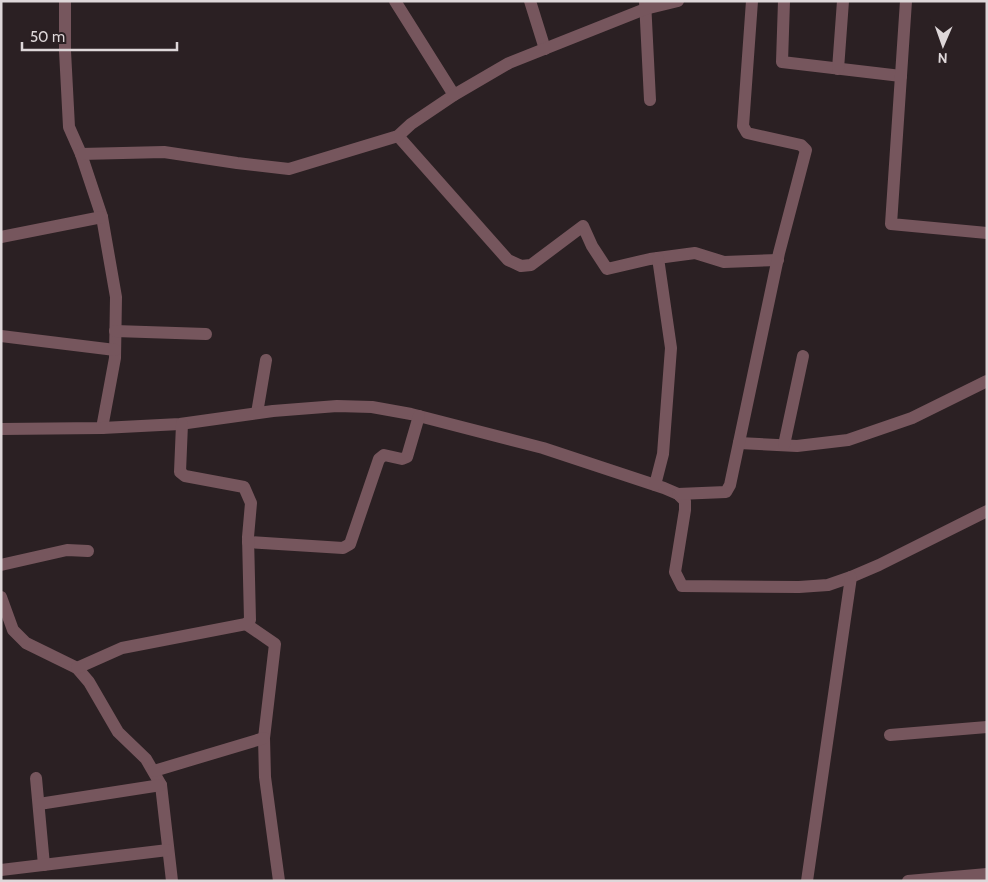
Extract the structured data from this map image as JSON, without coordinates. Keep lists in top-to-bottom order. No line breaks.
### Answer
{"scale_bar":"50 m","north":"bottom"}
